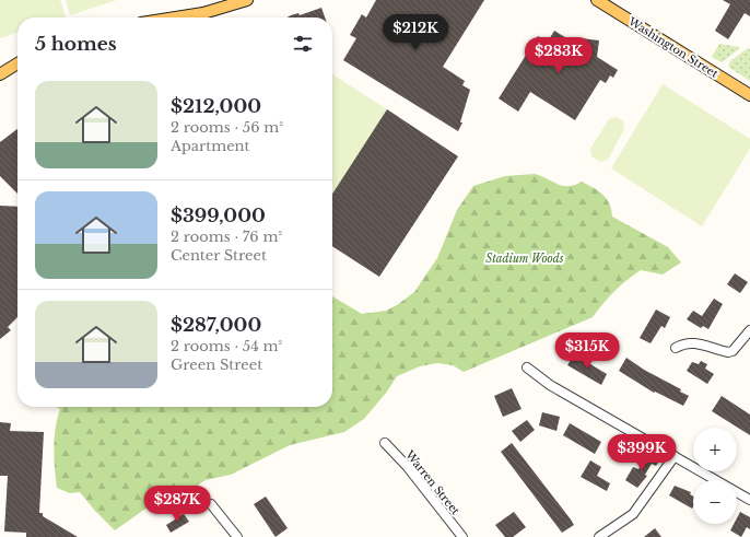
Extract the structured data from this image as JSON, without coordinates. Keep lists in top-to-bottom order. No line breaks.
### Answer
{"streets":{"main road":["Washington Street"],"street":["Warren Street"]},"parks":["Stadium Woods"],"page":{"price":["$212K","$283K","$315K","$399K","$287K"],"heading":"5 homes","list":[{"name":"$212,000","note":"2 rooms · 56 m² · Apartment"},{"name":"$399,000","note":"2 rooms · 76 m² · Center Street"},{"name":"$287,000","note":"2 rooms · 54 m² · Green Street"}],"map_buttons":["+","−"]}}
